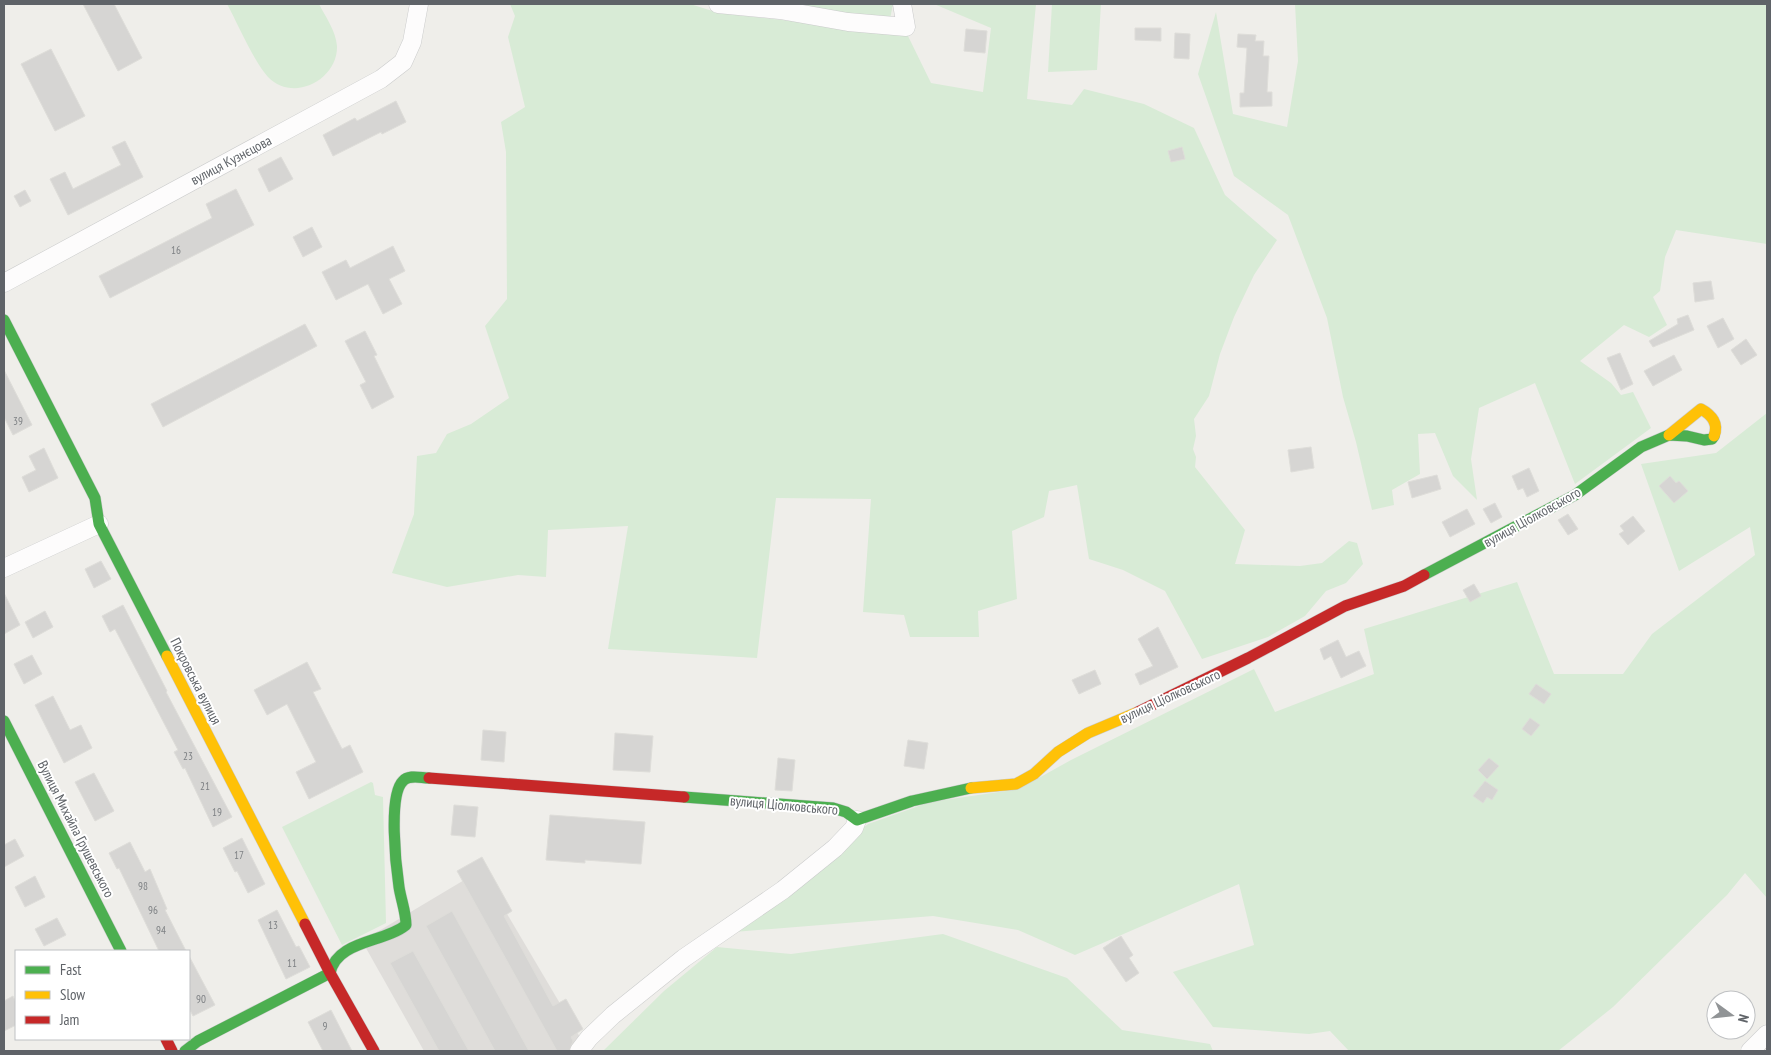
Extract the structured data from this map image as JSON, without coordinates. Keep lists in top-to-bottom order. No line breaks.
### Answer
{"streets":{"street":["вулиця Кузнєцова","вулиця Ціолковського","Покровська вулиця","Вулиця Михайла Грушевського"]},"crossings":[["вулиця Ціолковського","Покровська вулиця"]],"house_numbers":["16","39","23","21","19","17","98","96","13","94","11","90","9"],"legend":["Fast","Slow","Jam"],"north":"right"}
